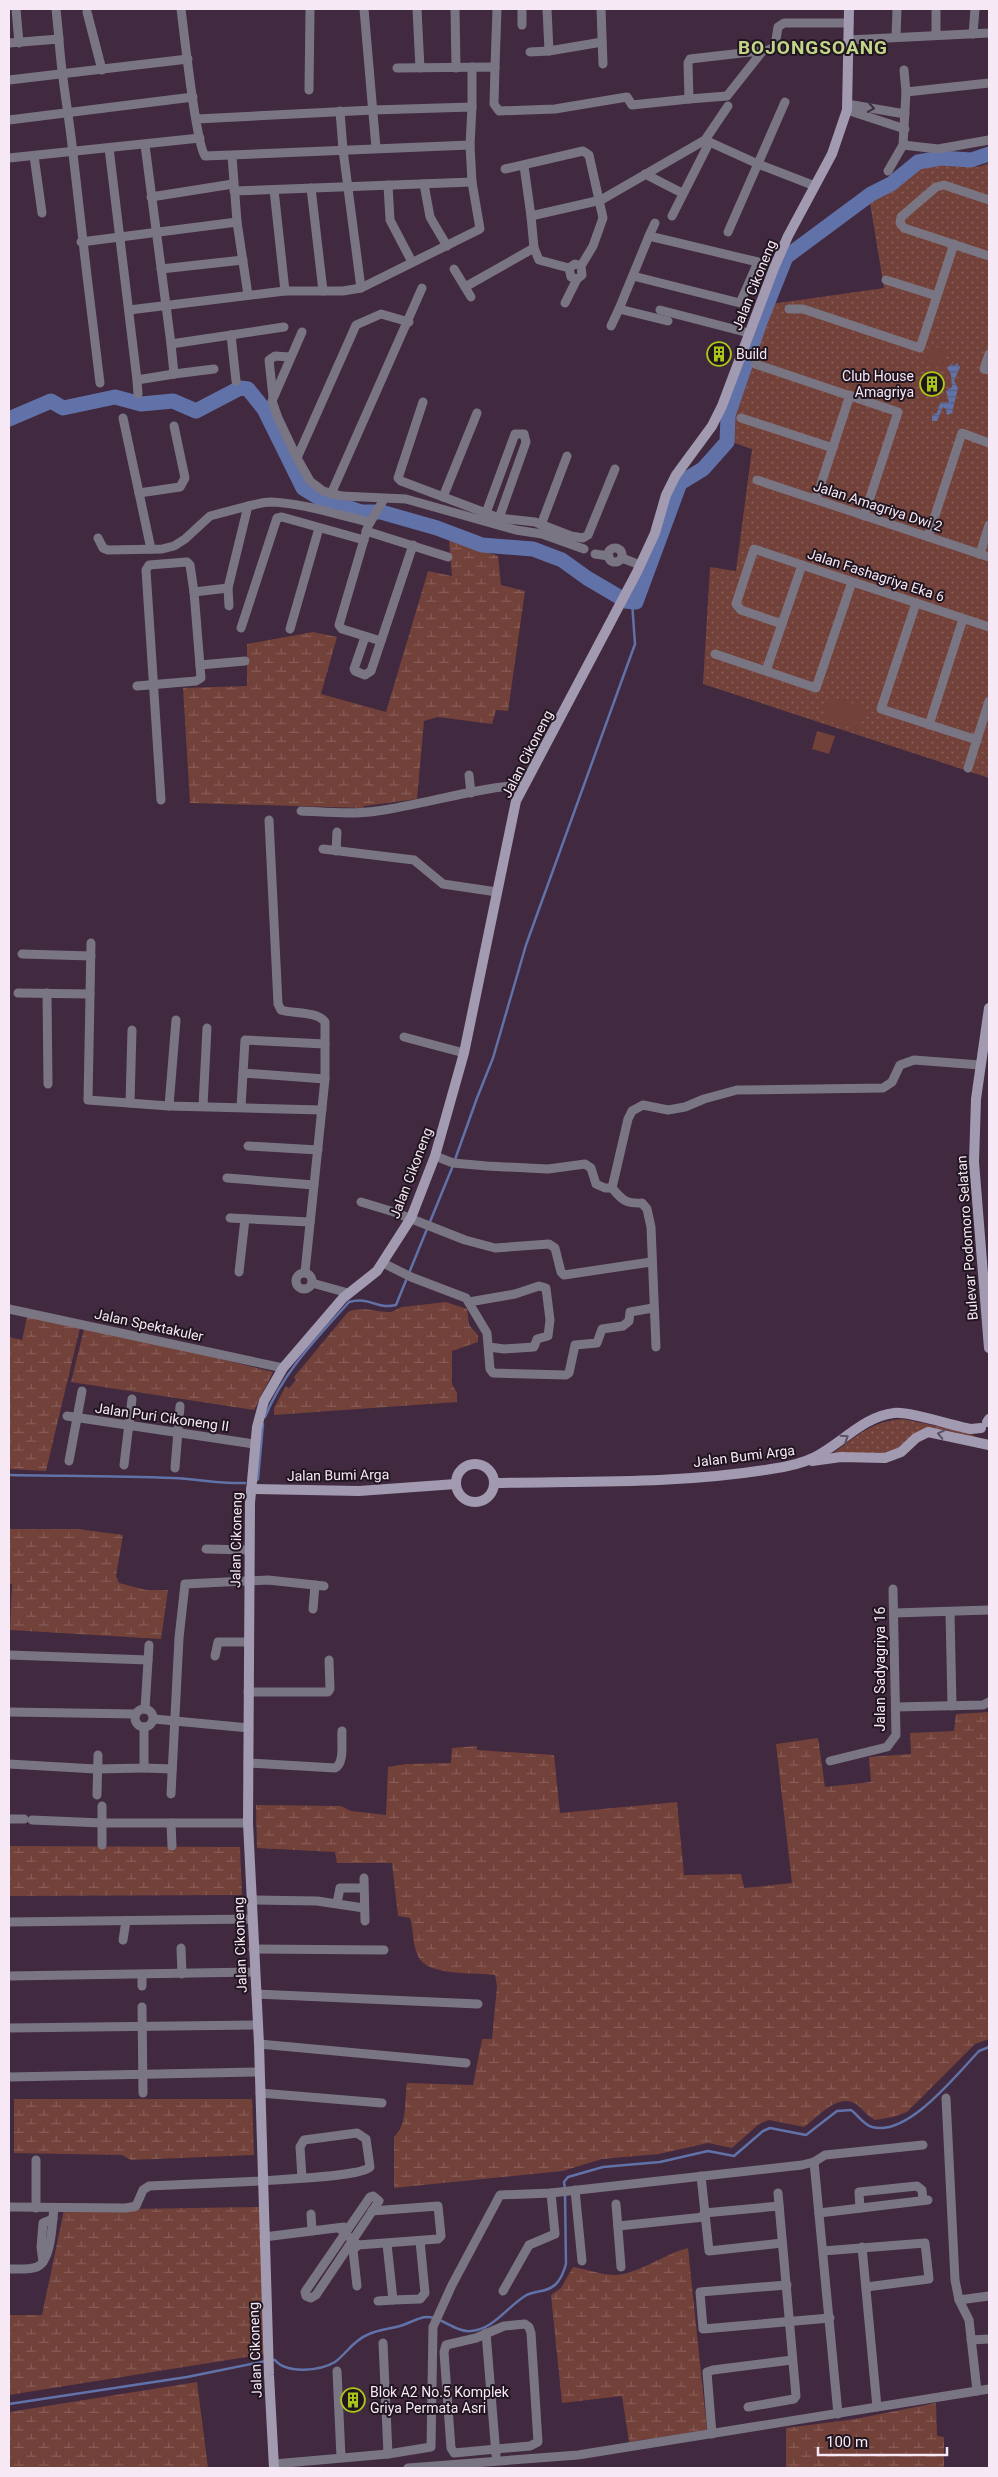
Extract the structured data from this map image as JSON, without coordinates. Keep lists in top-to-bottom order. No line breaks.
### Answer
{"streets":{"street":["Jalan Cikoneng","Jalan Amagriya Dwi 2","Jalan Fashagriya Eka 6","Bulevar Podomoro Selatan","Jalan Spektakuler","Jalan Puri Cikoneng II","Jalan Bumi Arga","Jalan Sadyagriya 16"]},"crossings":[["Jalan Cikoneng","Jalan Spektakuler"],["Jalan Cikoneng","Jalan Puri Cikoneng II"],["Jalan Cikoneng","Jalan Bumi Arga"]],"districts":["BOJONGSOANG"],"places":{"building":["Build","Club House Amagriya","Blok A2 No.5 Komplek Griya Permata Asri"]},"scale_bar":"100 m"}
